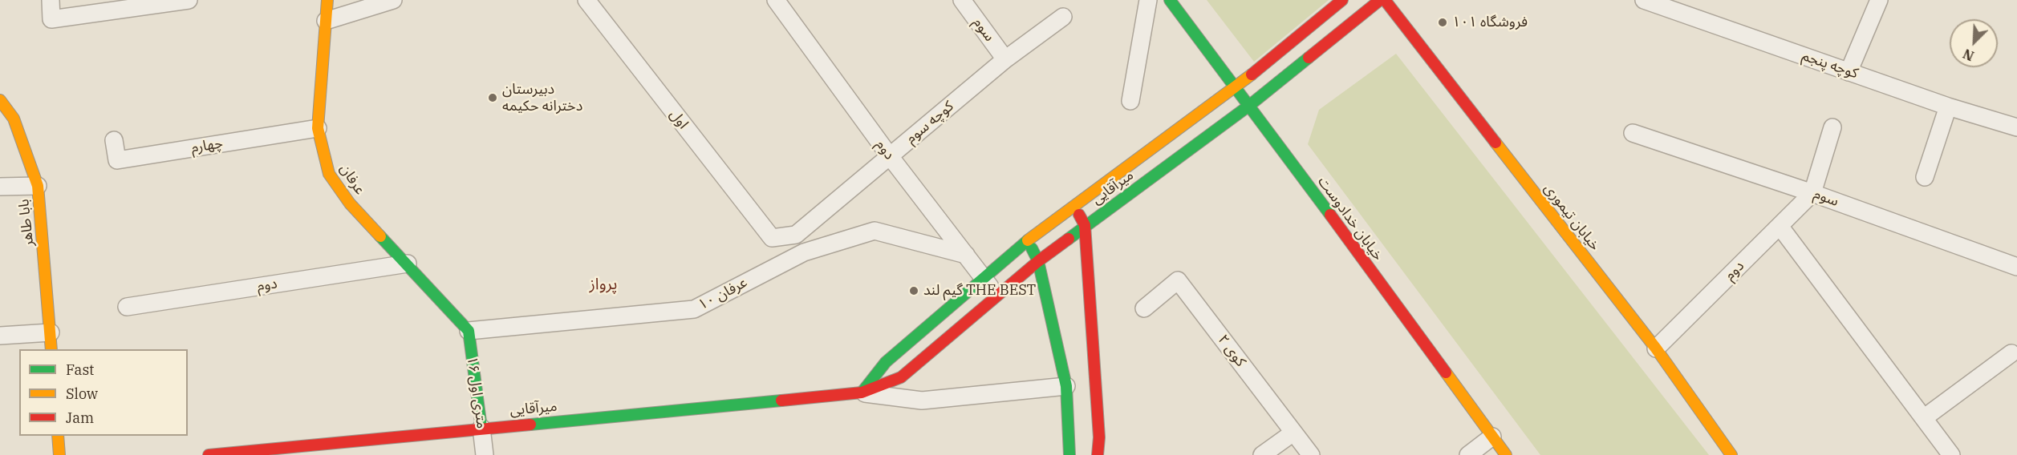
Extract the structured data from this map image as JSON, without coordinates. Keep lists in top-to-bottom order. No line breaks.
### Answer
{"streets":{"street":["سوم","کوچه پنجم","اول","کوچه سوم","چهارم","دوم","عرفان","میرآقایی","خیابان تیموری","خیابان خدادوست","بابا طاهر","عرفان ۱۰","کوی ۲","۱۶ متری اول"]},"crossings":[["سوم","کوچه سوم"],["سوم","دوم"],["اول","کوچه سوم"],["کوچه سوم","دوم"],["چهارم","عرفان"],["دوم","عرفان"],["دوم","میرآقایی"],["دوم","خیابان تیموری"],["دوم","عرفان ۱۰"],["عرفان","عرفان ۱۰"],["عرفان","۱۶ متری اول"],["میرآقایی","خیابان خدادوست"],["میرآقایی","۱۶ متری اول"],["عرفان ۱۰","۱۶ متری اول"]],"districts":["پرواز"],"places":["فروشگاه ۱۰۱","دبیرستان دخترانه حکیمه","گیم لند THE BEST"],"legend":["Fast","Slow","Jam"],"north":"bottom left"}
